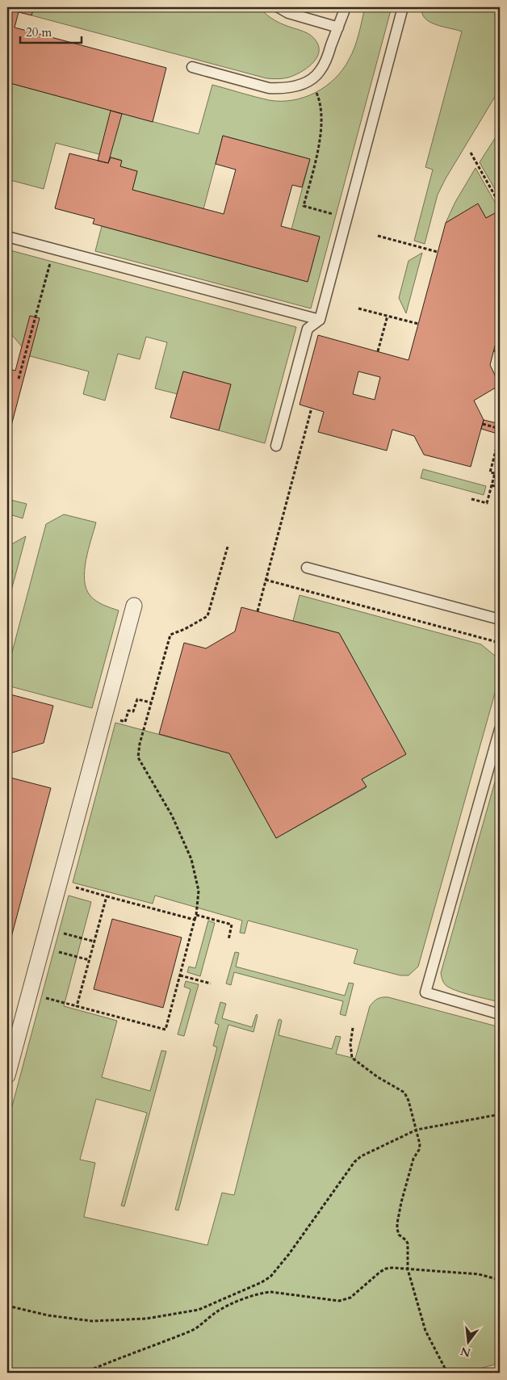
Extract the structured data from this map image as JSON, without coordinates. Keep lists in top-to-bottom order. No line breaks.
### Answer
{"scale_bar":"20 m","north":"bottom"}
